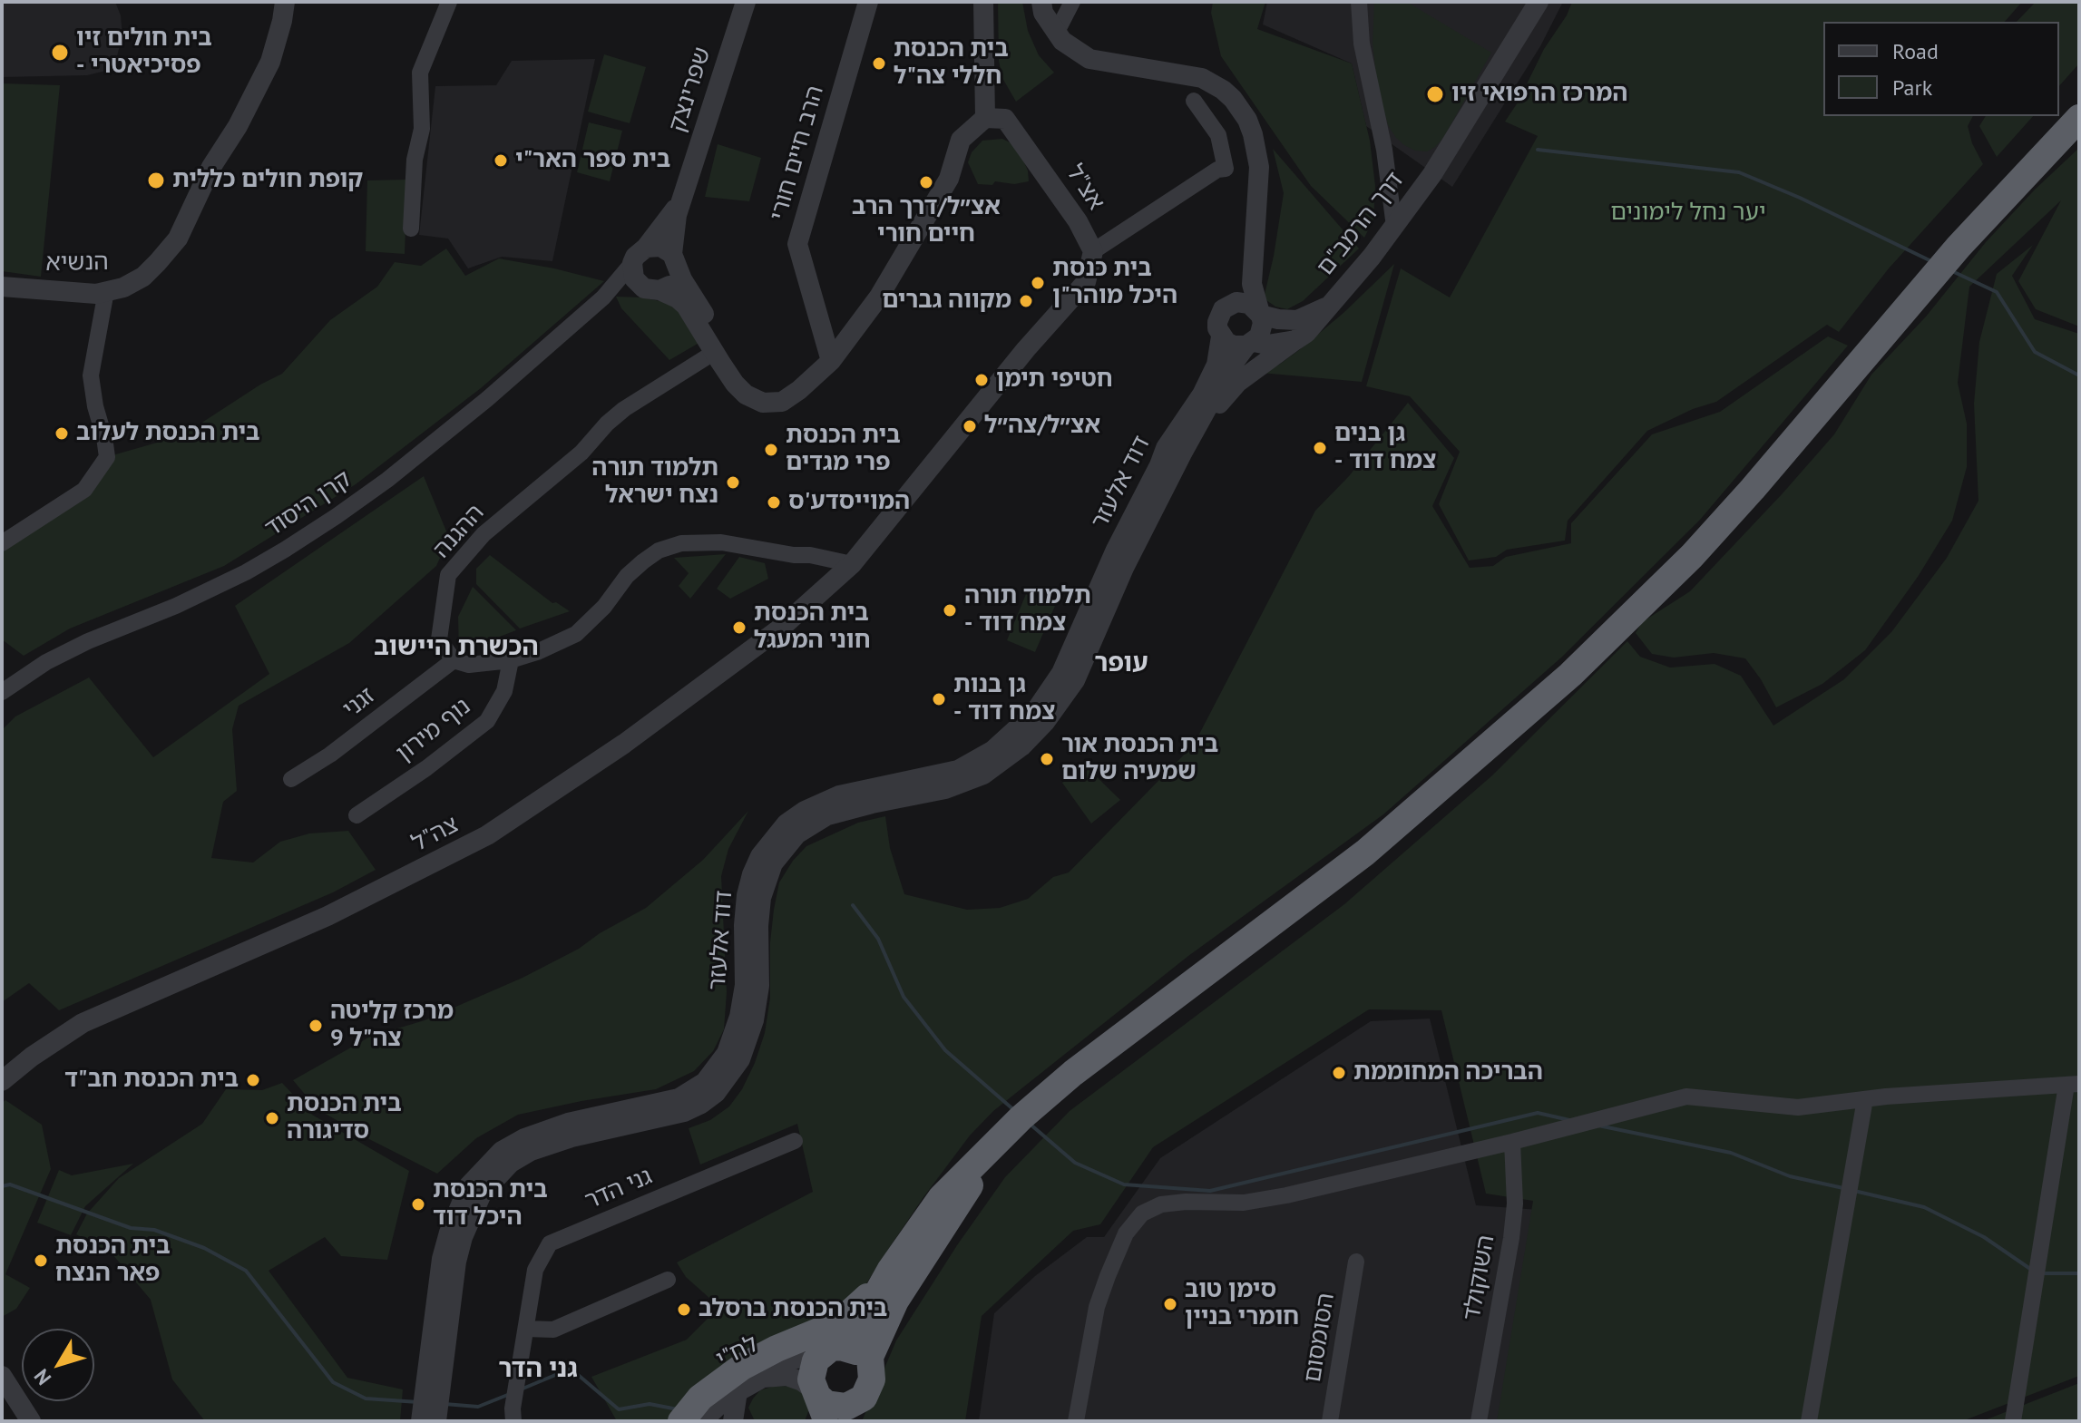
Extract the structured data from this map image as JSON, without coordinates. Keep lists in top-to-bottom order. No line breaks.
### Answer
{"streets":{"street":["שפרינצק","הרב חיים חורי","אצ\"ל","דרך הרמב\"ם","הנשיא","דוד אלעזר","קרן היסוד","ההגנה","זגני","נוף מירון","צה\"ל","גני הדר","השוקולד","הסומסום","לח\"י"]},"crossings":[["שפרינצק","קרן היסוד"],["דרך הרמב\"ם","דוד אלעזר"],["ההגנה","זגני"]],"districts":["הכשרת היישוב","עופר","גני הדר"],"parks":["יער נחל לימונים"],"places":["בית חולים זיו - פסיכיאטרי","בית הכנסת חללי צה\"ל","המרכז הרפואי זיו","בית ספר האר\"י","קופת חולים כללית","אצ״ל/דרך הרב חיים חורי","בית כנסת היכל מוהר\"ן","מקווה גברים","חטיפי תימן","אצ״ל/צה״ל","בית הכנסת לעלוב","גן בנים - צמח דוד","בית הכנסת פרי מגדים","תלמוד תורה נצח ישראל","המוייסדע'ס","תלמוד תורה - צמח דוד","בית הכנסת חוני המעגל","גן בנות - צמח דוד","בית הכנסת אור שמעיה שלום","מרכז קליטה צה\"ל 9","הבריכה המחוממת","בית הכנסת חב\"ד","בית הכנסת סדיגורה","בית הכנסת היכל דוד","בית הכנסת פאר הנצח","סימן טוב חומרי בניין","בית הכנסת ברסלב"],"legend":["Road","Park"],"north":"bottom left"}
